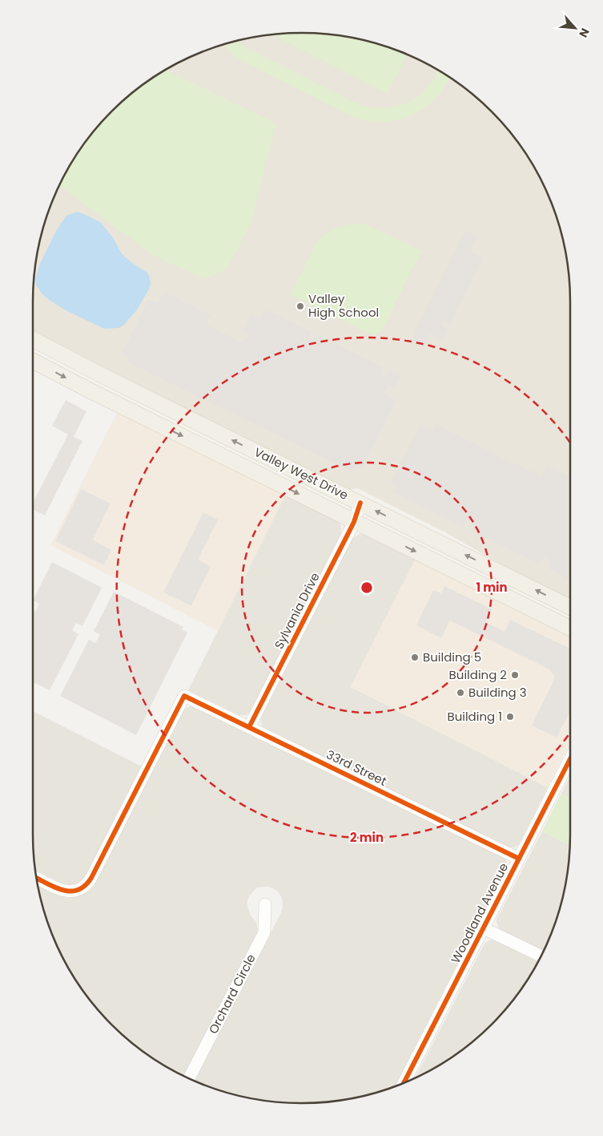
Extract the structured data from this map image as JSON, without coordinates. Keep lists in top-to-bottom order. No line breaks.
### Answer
{"streets":{"main road":["Valley West Drive"],"street":["Sylvania Drive","33rd Street","Woodland Avenue","Orchard Circle"]},"crossings":[["Valley West Drive","Sylvania Drive"],["Sylvania Drive","33rd Street"],["33rd Street","Woodland Avenue"]],"places":["Valley High School","Building 5","Building 2","Building 3","Building 1"],"north":"bottom right","rings":["1 min","2 min"]}
